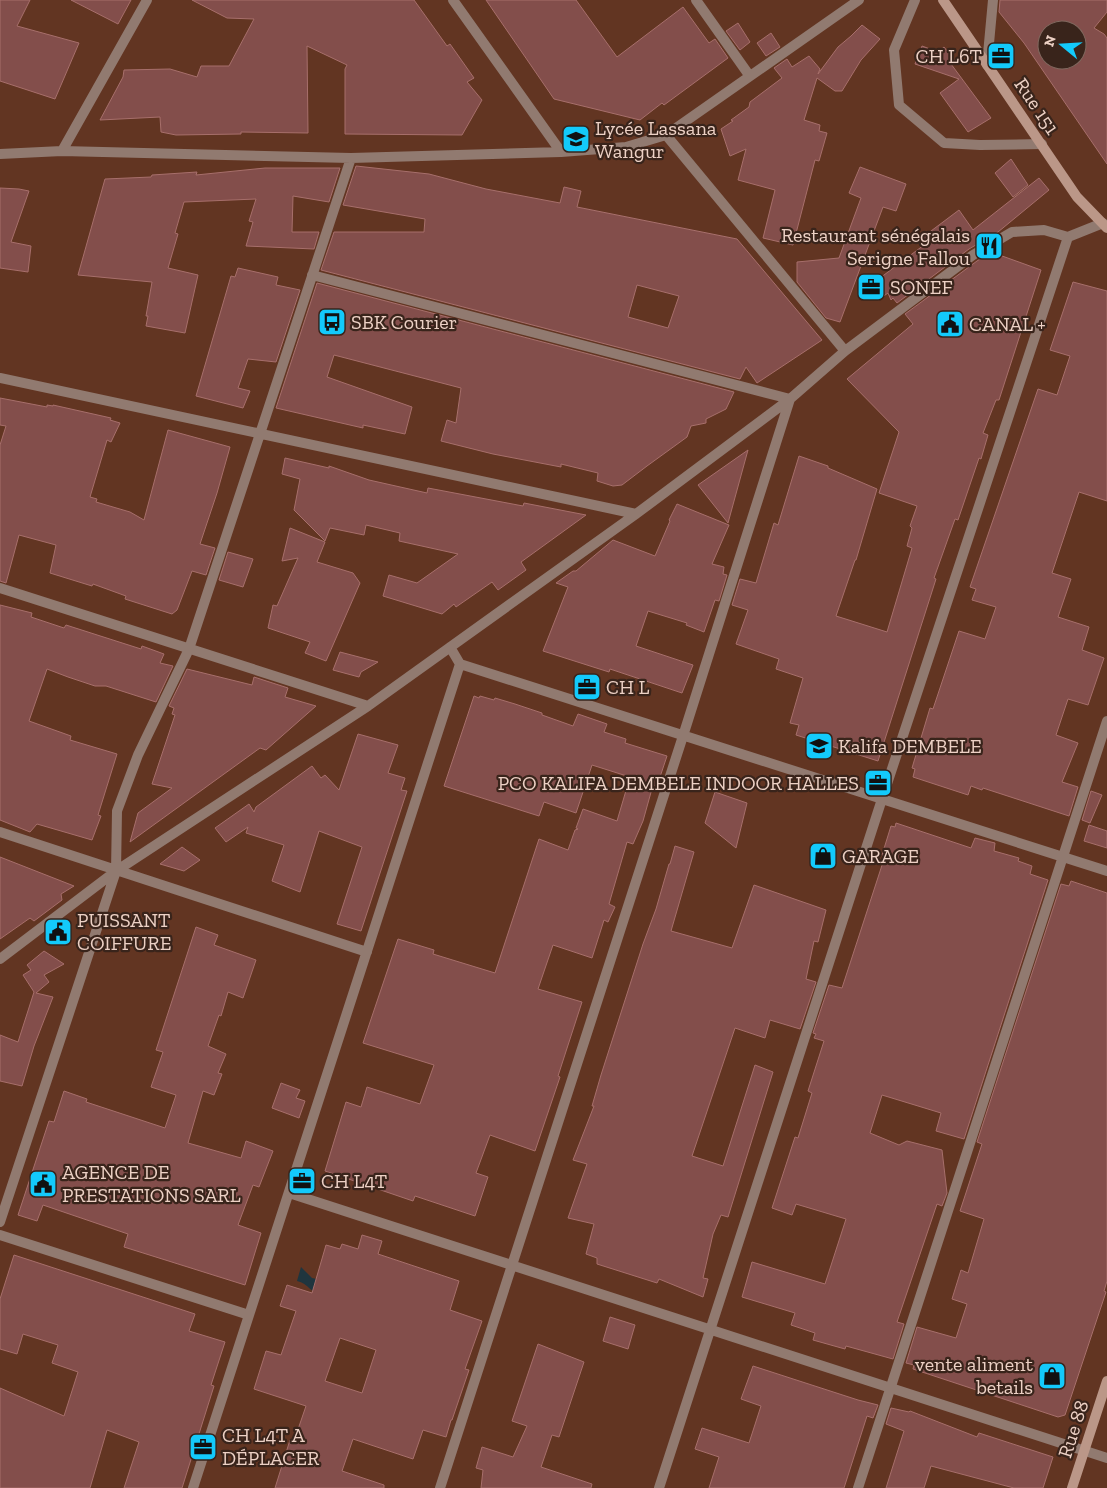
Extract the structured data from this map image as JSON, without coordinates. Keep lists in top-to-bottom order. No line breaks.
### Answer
{"streets":{"main road":["Rue 151","Rue 88"]},"places":{"office":["CH L6T","SONEF","CH L","PCO KALIFA DEMBELE INDOOR HALLES","CH L4T","CH L4T A DÉPLACER"],"school or university":["Lycée Lassana Wangur","Kalifa DEMBELE"],"restaurant":["Restaurant sénégalais Serigne Fallou"],"bus stop":["SBK Courier"],"public building":["CANAL +","PUISSANT COIFFURE","AGENCE DE PRESTATIONS SARL"],"shop":["GARAGE","vente aliment betails"]},"north":"left"}
